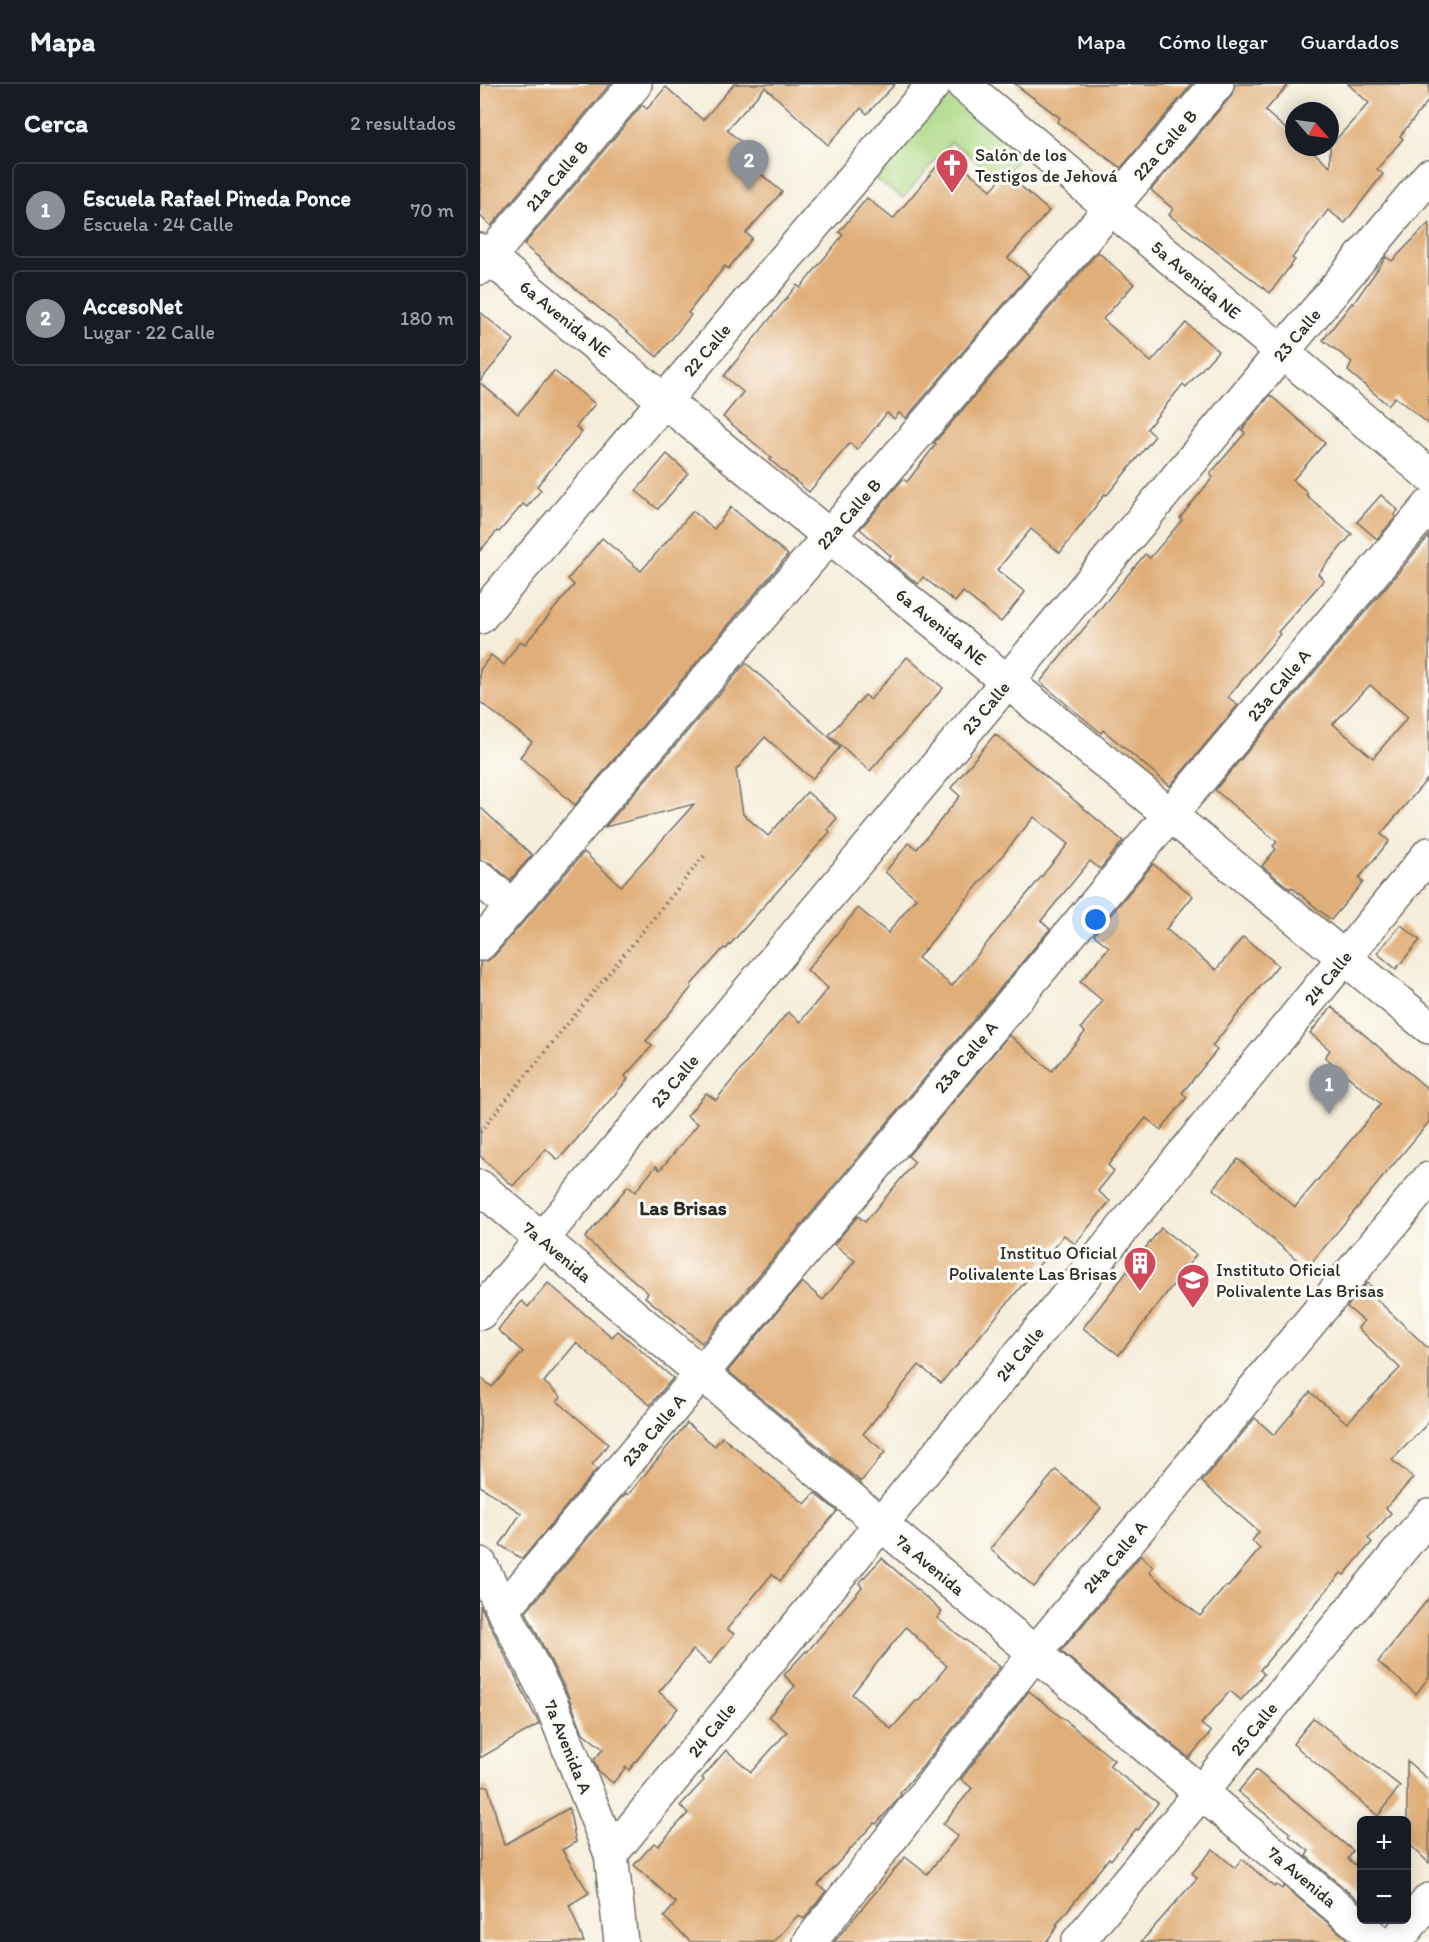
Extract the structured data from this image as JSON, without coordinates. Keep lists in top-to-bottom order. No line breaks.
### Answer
{"streets":{"street":["22a Calle B","21a Calle B","5a Avenida NE","6a Avenida NE","23 Calle","22 Calle","23a Calle A","24 Calle","7a Avenida","24a Calle A","25 Calle","7a Avenida A"]},"crossings":[["22a Calle B","5a Avenida NE"],["22a Calle B","6a Avenida NE"],["21a Calle B","6a Avenida NE"],["5a Avenida NE","23 Calle"],["6a Avenida NE","23 Calle"],["6a Avenida NE","22 Calle"],["6a Avenida NE","23a Calle A"],["6a Avenida NE","24 Calle"],["23 Calle","7a Avenida"],["23a Calle A","7a Avenida"],["23a Calle A","7a Avenida A"],["24 Calle","7a Avenida"],["24 Calle","7a Avenida A"],["7a Avenida","24a Calle A"],["7a Avenida","25 Calle"]],"districts":["Las Brisas"],"places":{"church":["Salón de los Testigos de Jehová"],"building":["Instituo Oficial Polivalente Las Brisas"],"school or university":["Instituto Oficial Polivalente Las Brisas"]},"north":"bottom right","page":{"header":"Mapa","nav":["Mapa","Cómo llegar","Guardados"],"heading":["Cerca","2 resultados"],"pins":["2","1"],"list":[{"mark":"1","name":"Escuela Rafael Pineda Ponce","note":"Escuela · 24 Calle","value":"70 m"},{"mark":"2","name":"AccesoNet","note":"Lugar · 22 Calle","value":"180 m"}],"map_buttons":["+","−"]}}
